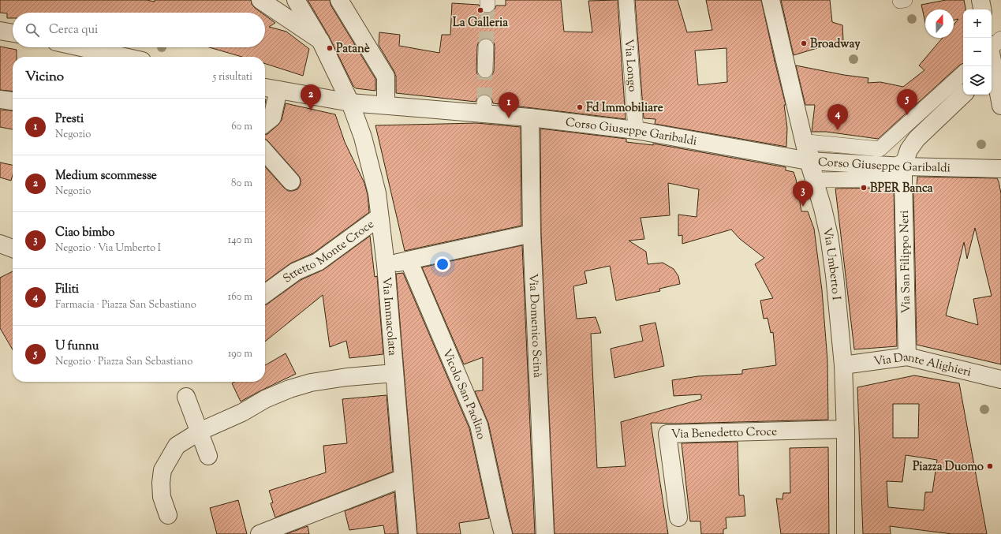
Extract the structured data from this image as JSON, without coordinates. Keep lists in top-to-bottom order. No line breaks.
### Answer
{"streets":{"street":["Via Longo","Corso Giuseppe Garibaldi","Stretto Monte Croce","Via San Filippo Neri","Via Umberto I","Via Immacolata","Via Domenico Scinà","Via Dante Alighieri","Vicolo San Paolino","Via Benedetto Croce"]},"crossings":[["Via Longo","Corso Giuseppe Garibaldi"],["Corso Giuseppe Garibaldi","Via San Filippo Neri"],["Corso Giuseppe Garibaldi","Via Umberto I"],["Corso Giuseppe Garibaldi","Via Immacolata"],["Corso Giuseppe Garibaldi","Via Domenico Scinà"],["Stretto Monte Croce","Via Immacolata"],["Via San Filippo Neri","Via Dante Alighieri"],["Via Umberto I","Via Dante Alighieri"],["Via Umberto I","Via Benedetto Croce"]],"places":["La Galleria","Broadway","Patanè","Fd Immobiliare","BPER Banca","Piazza Duomo"],"north":"top","page":{"map_buttons":["+","−"],"search":"Cerca qui","heading":["Vicino","5 risultati"],"pins":["2","5","1","4","3"],"list":[{"mark":"1","name":"Presti","note":"Negozio","value":"60 m"},{"mark":"2","name":"Medium scommesse","note":"Negozio","value":"80 m"},{"mark":"3","name":"Ciao bimbo","note":"Negozio · Via Umberto I","value":"140 m"},{"mark":"4","name":"Filiti","note":"Farmacia · Piazza San Sebastiano","value":"160 m"},{"mark":"5","name":"U funnu","note":"Negozio · Piazza San Sebastiano","value":"190 m"}]}}
